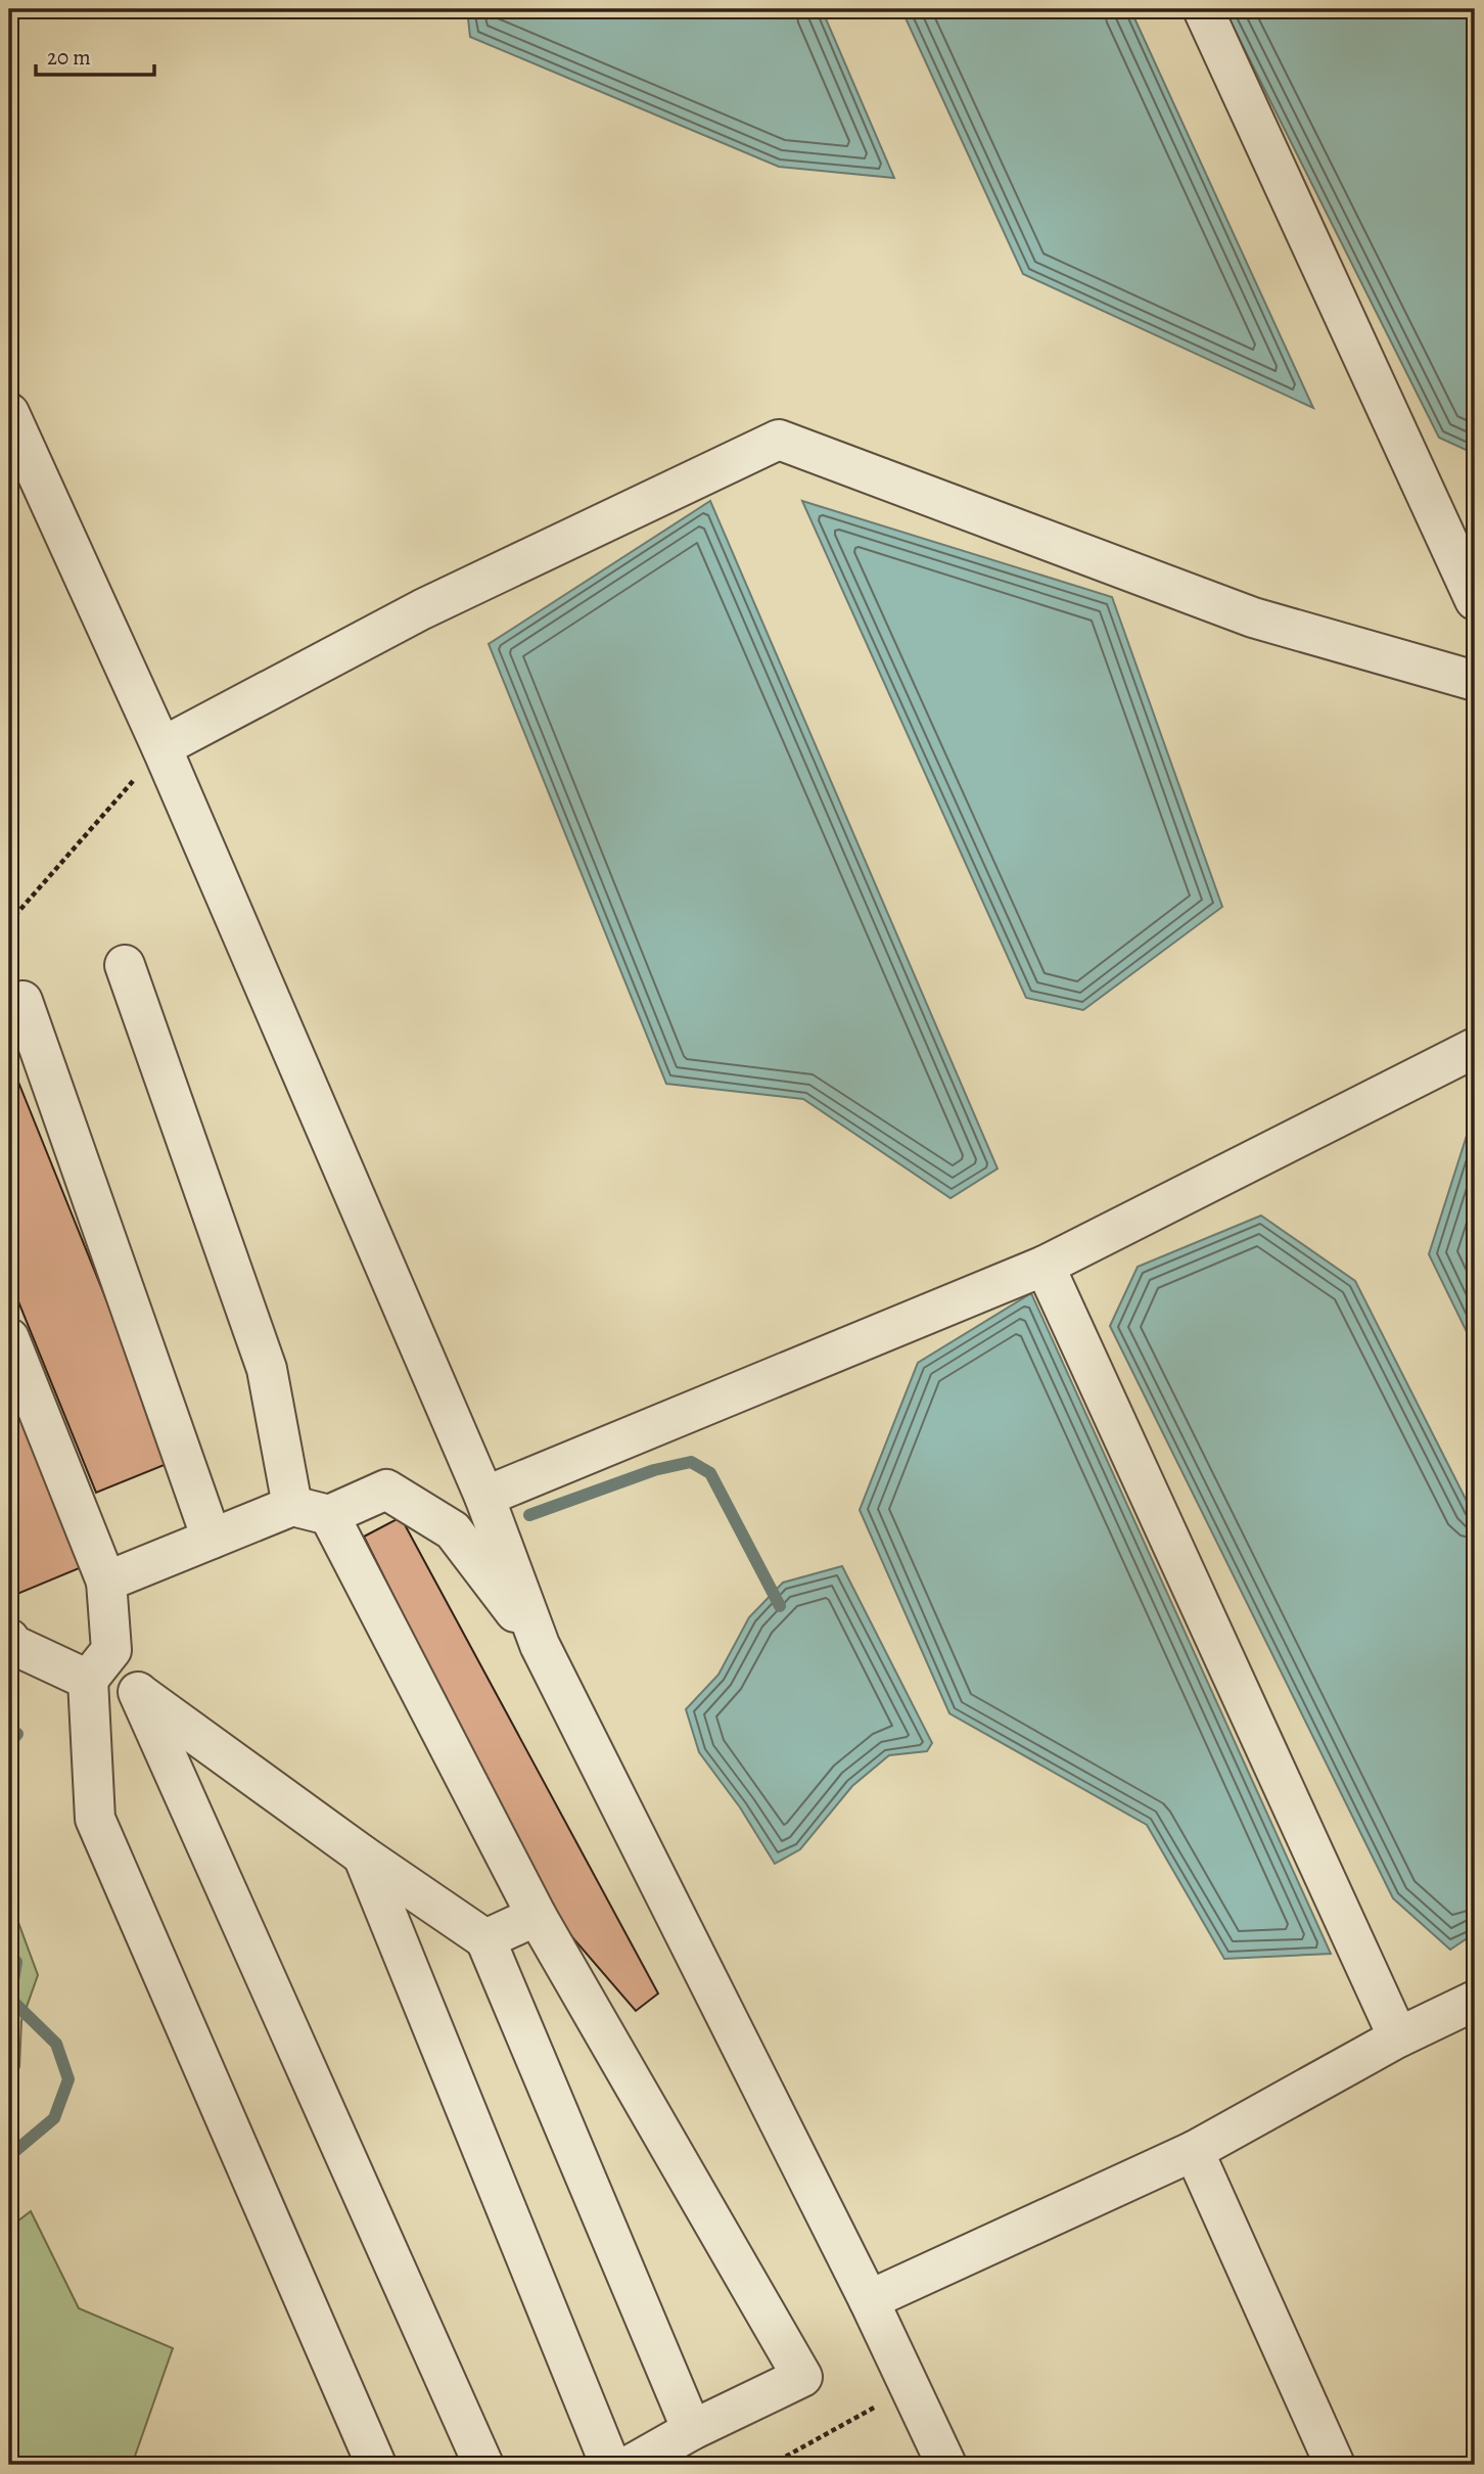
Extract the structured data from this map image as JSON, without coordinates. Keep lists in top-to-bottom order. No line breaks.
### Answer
{"scale_bar":"20 m"}
